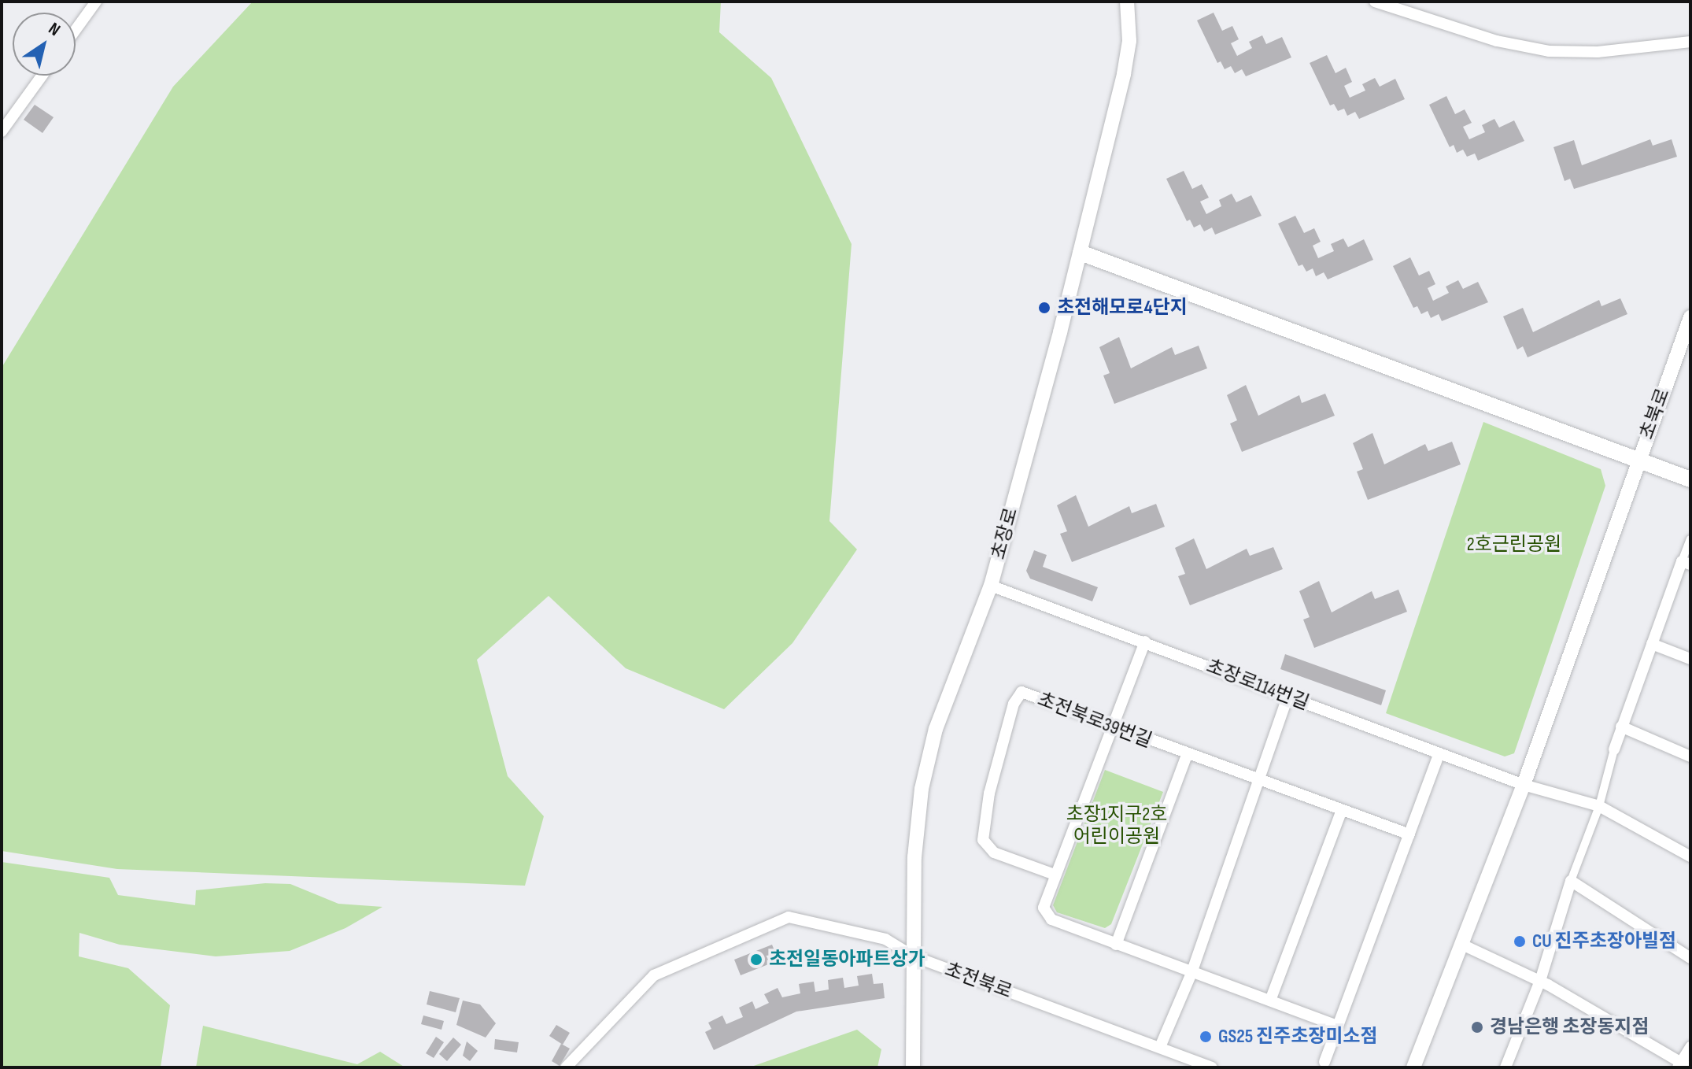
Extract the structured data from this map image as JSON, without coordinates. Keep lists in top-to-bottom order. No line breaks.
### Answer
{"streets":{"main road":["초북로"],"street":["초장로","초장로114번길","초전북로39번길","초전북로"]},"crossings":[["초장로","초장로114번길"],["초장로","초전북로"]],"parks":["2호근린공원","초장1지구2호 어린이공원"],"places":["초전해모로4단지","CU 진주초장아빌점","초전일동아파트상가","경남은행 초장동지점","GS25 진주초장미소점"],"north":"top right"}
